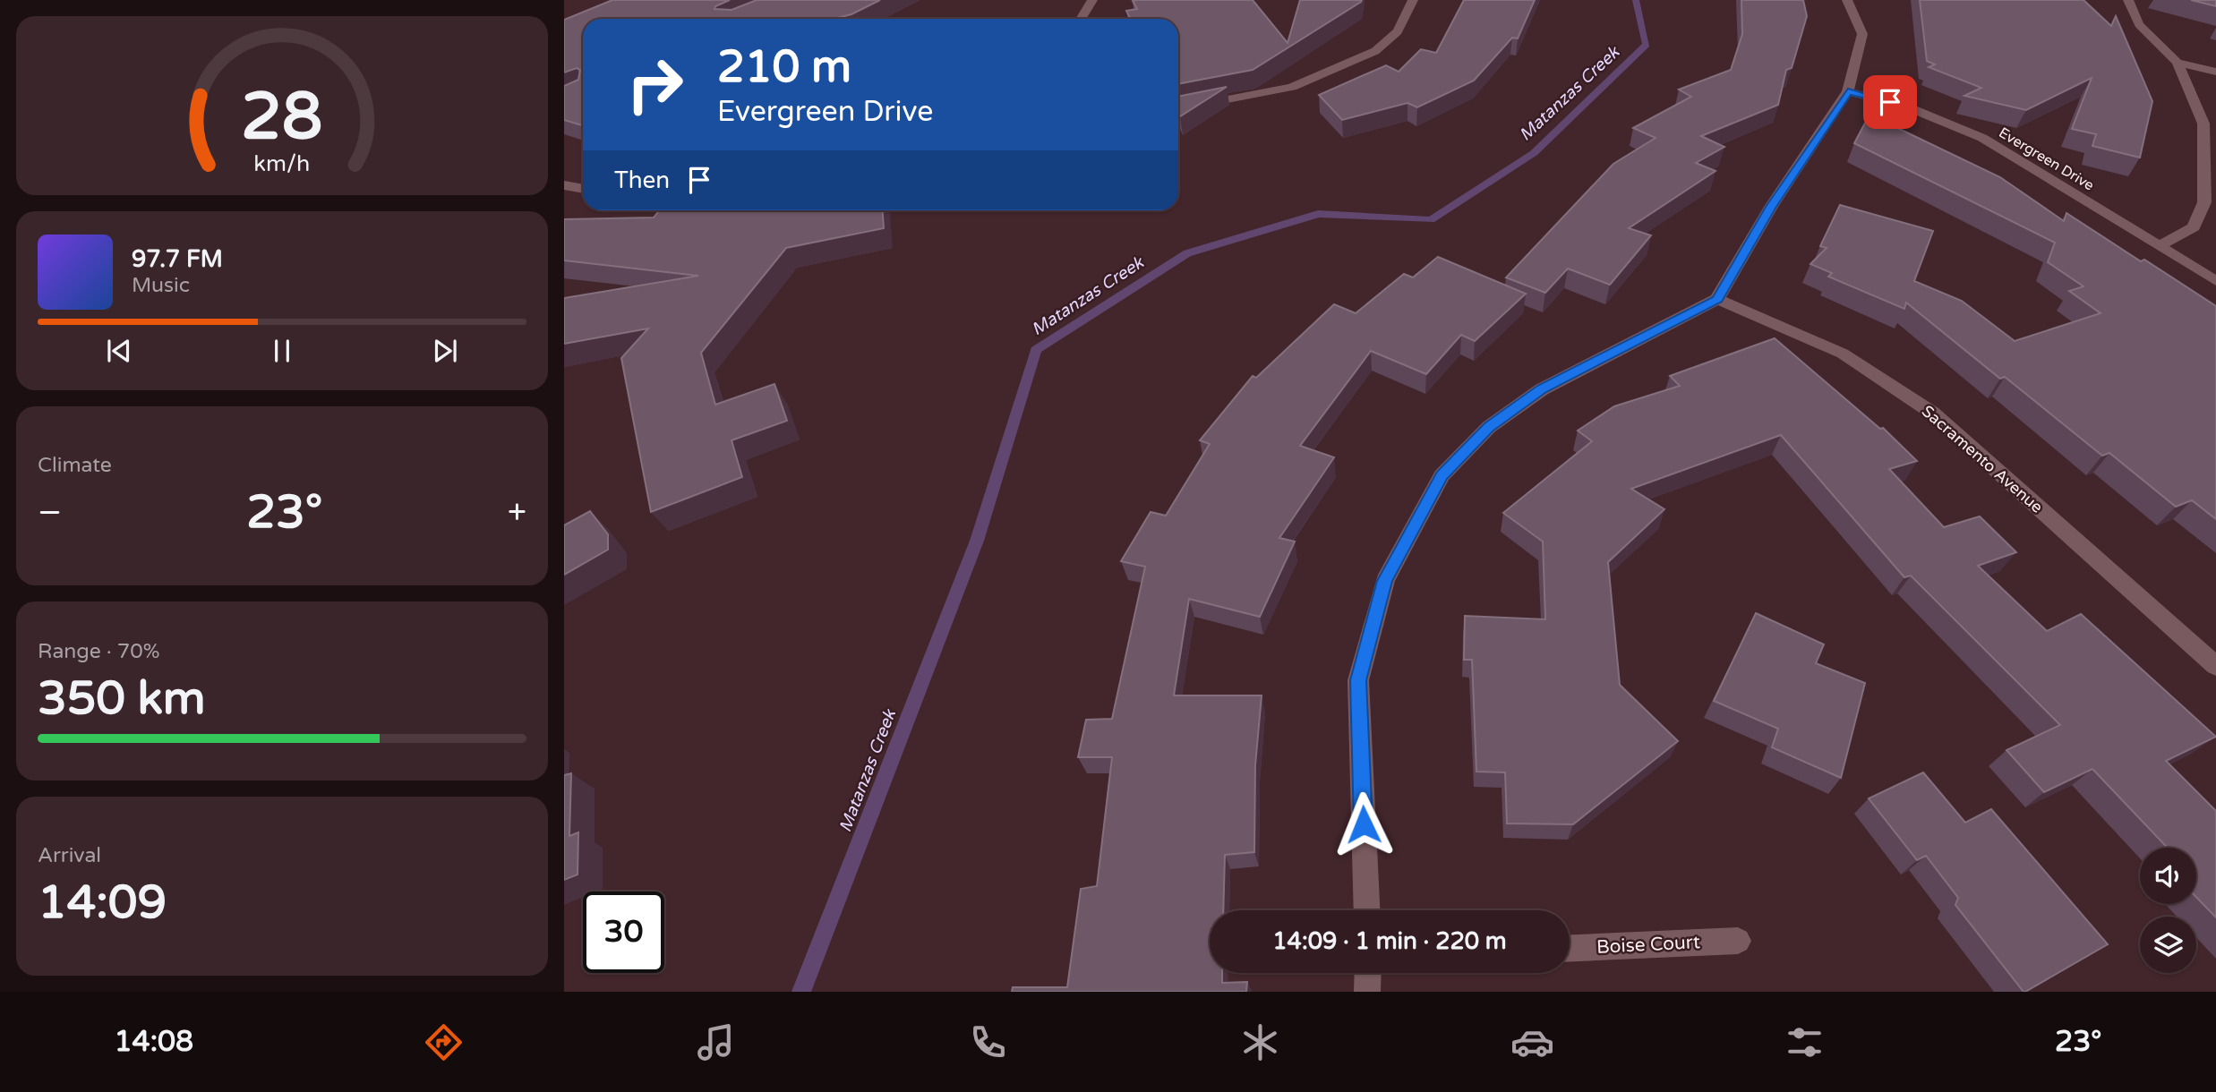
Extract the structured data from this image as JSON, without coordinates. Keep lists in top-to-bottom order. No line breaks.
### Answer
{"streets":{"street":["Evergreen Drive","Sacramento Avenue","Boise Court"]},"water":["Matanzas Creek"],"page":{"turn":["210 m","Evergreen Drive"],"then":"Then","song":["97.7 FM","Music"],"tile":["Climate",["Range · 70%","350 km"],["Arrival","14:09"]],"heat":["−","23°","+"],"limit":"30","trip":"14:09 · 1 min · 220 m","tabs":["14:08","23°"],"gauge":["28","km/h"]}}
